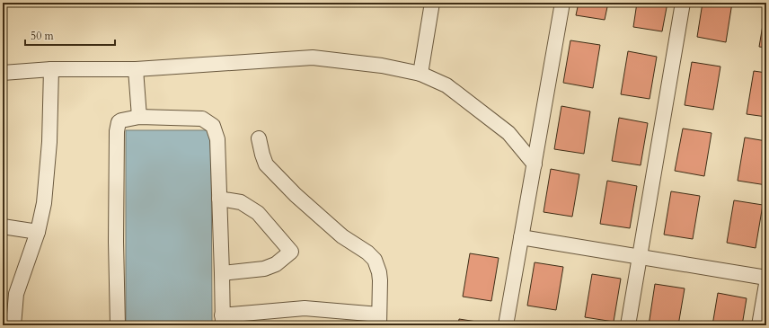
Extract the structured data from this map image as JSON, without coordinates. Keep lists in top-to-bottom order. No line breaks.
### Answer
{"scale_bar":"50 m"}
